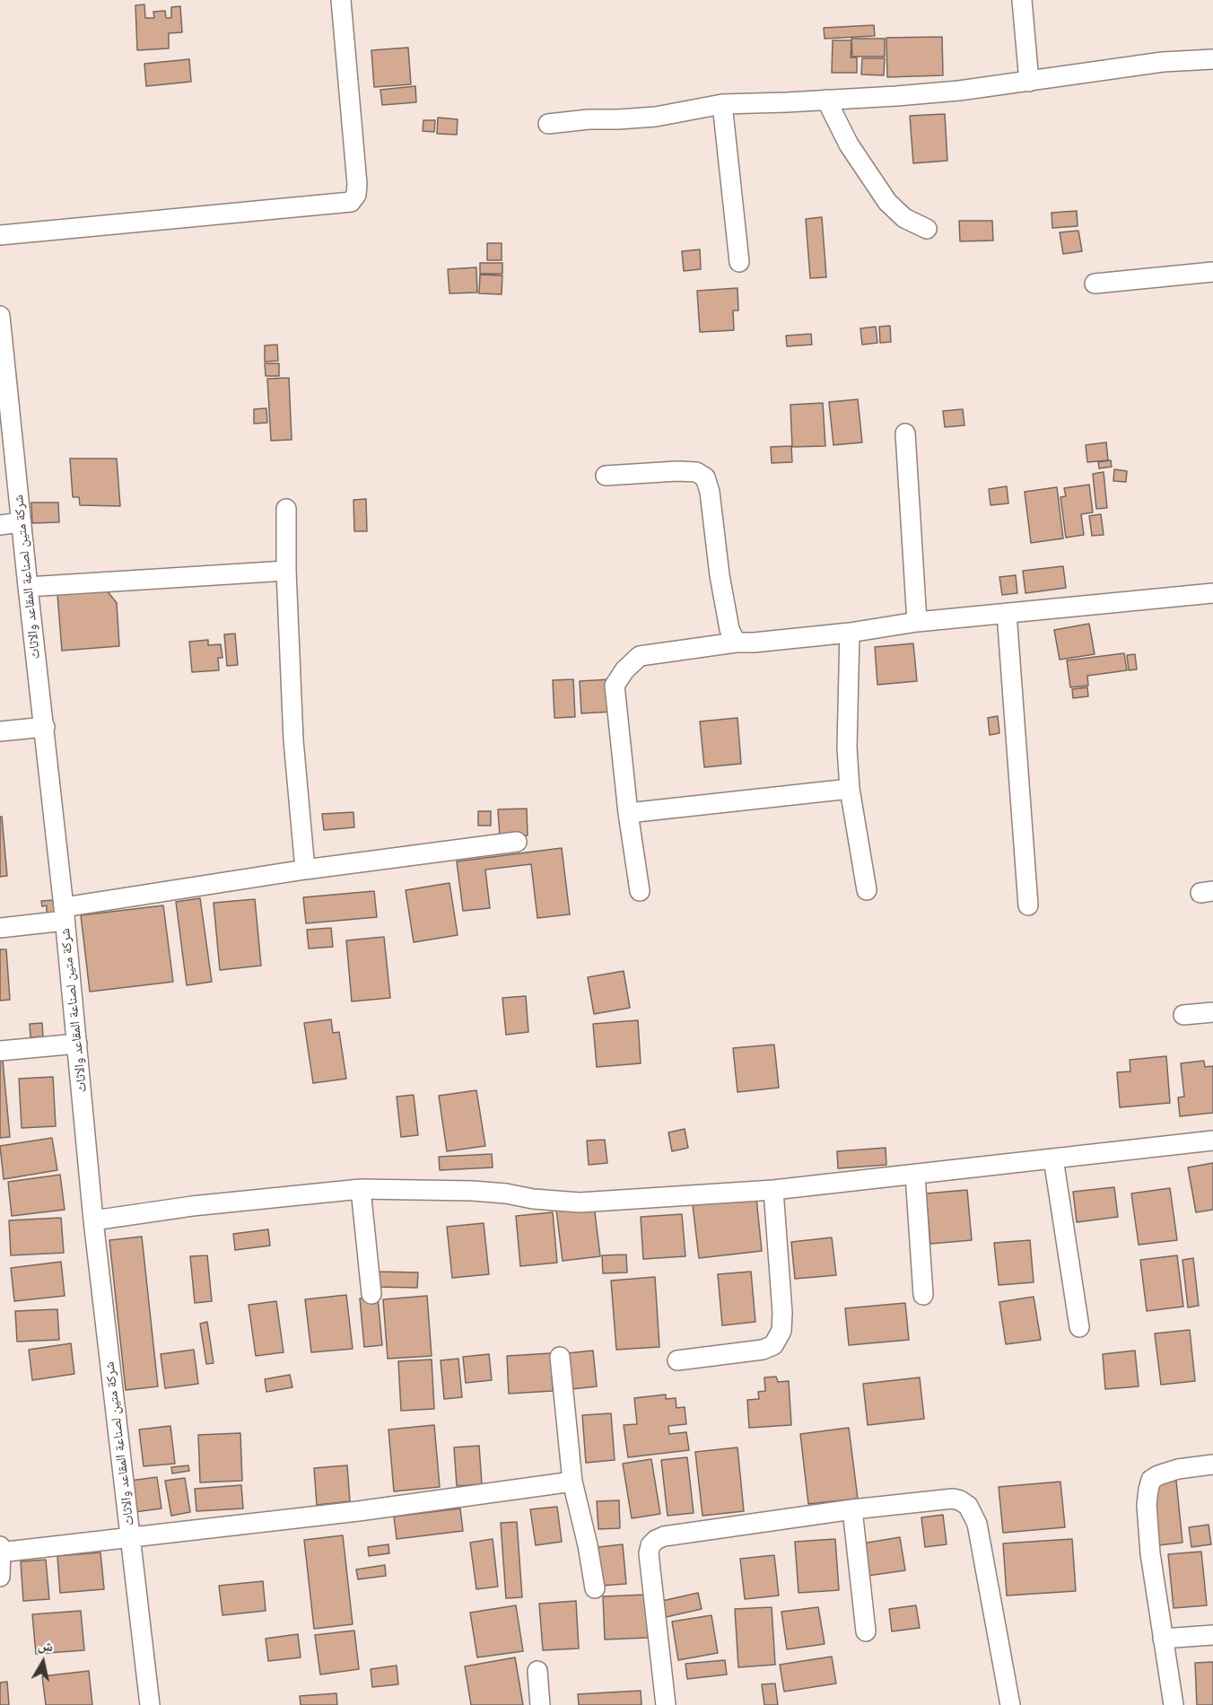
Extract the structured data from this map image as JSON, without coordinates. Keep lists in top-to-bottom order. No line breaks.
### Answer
{"streets":{"street":["شركة متين لصناعة المقاعد والاثاث"]},"north":"top"}
